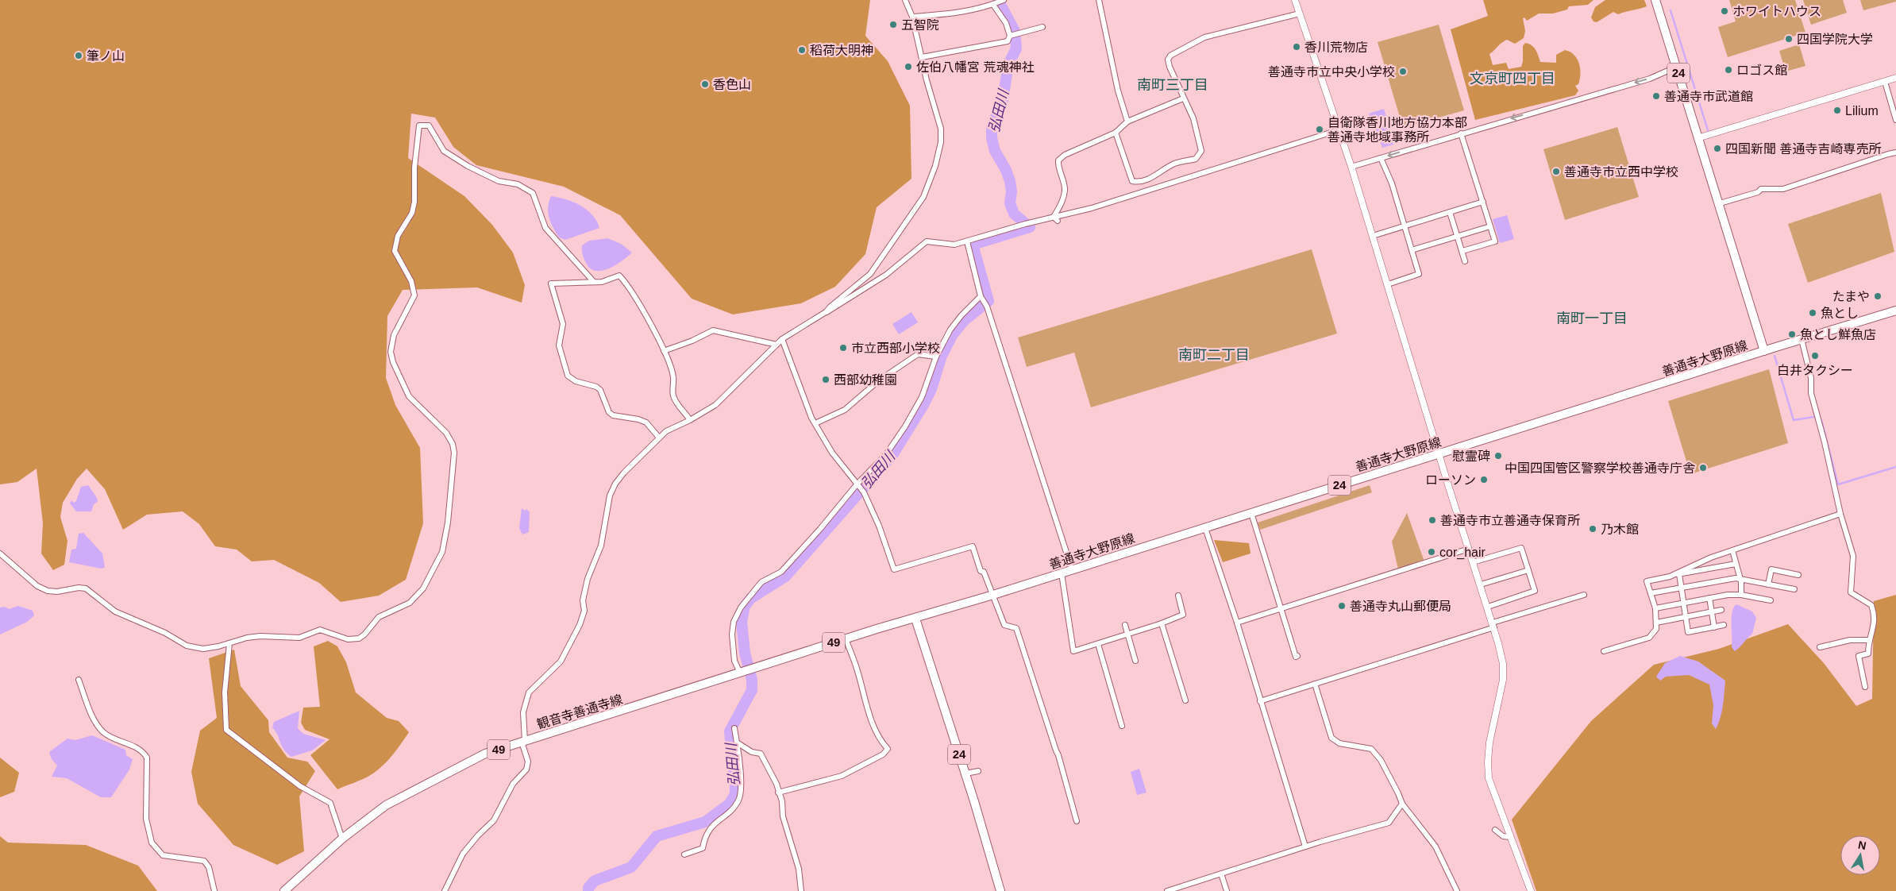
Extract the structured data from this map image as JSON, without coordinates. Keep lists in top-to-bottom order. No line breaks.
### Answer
{"streets":{"main road":["24","善通寺大野原線","49","観音寺善通寺線"]},"crossings":[["24","善通寺大野原線"],["24","観音寺善通寺線"],["善通寺大野原線","観音寺善通寺線"]],"districts":["文京町四丁目","南町三丁目","南町一丁目","南町二丁目"],"water":["弘田川"],"places":["ホワイトハウス","五智院","四国学院大学","香川荒物店","稻荷大明神","筆ノ山","佐伯八幡宮 荒魂神社","ロゴス館","善通寺市立中央小学校","香色山","善通寺市武道館","Lilium","自衛隊香川地方協力本部 善通寺地域事務所","四国新聞 善通寺吉崎専売所","善通寺市立西中学校","たまや","魚とし","魚とし鮮魚店","市立西部小学校","白井タクシー","西部幼稚園","慰霊碑","中国四国管区警察学校善通寺庁舎","ローソン","善通寺市立善通寺保育所","乃木館","cor_hair","善通寺丸山郵便局"],"north":"top"}
